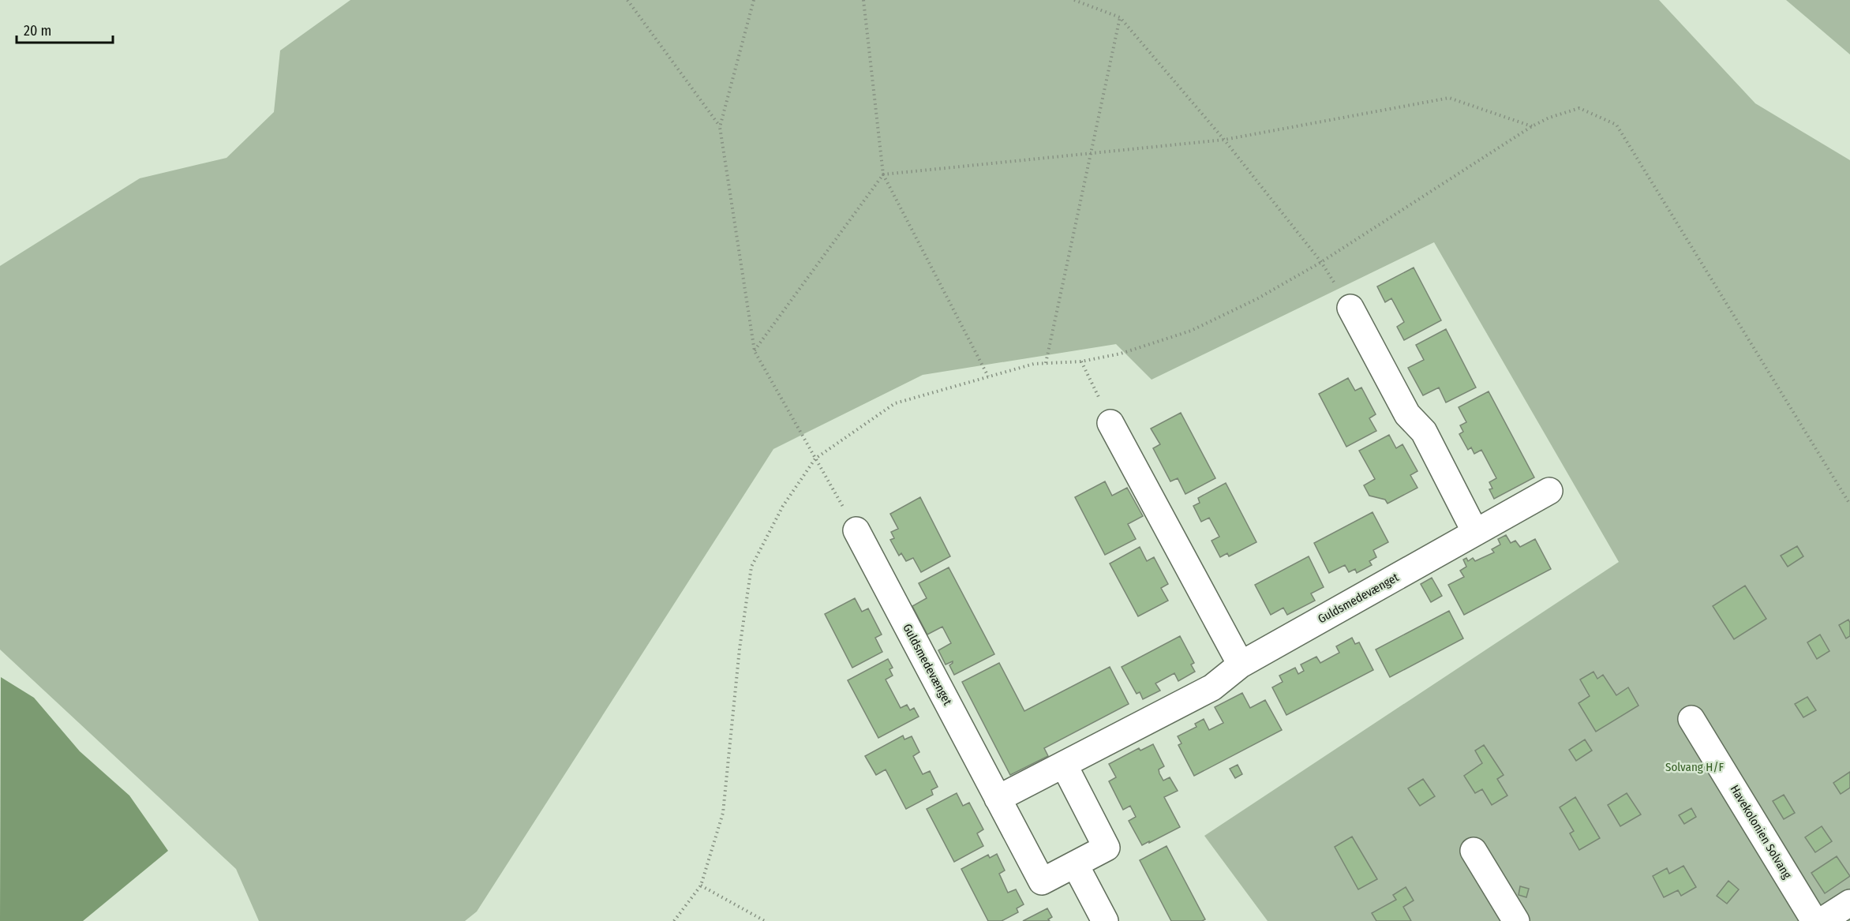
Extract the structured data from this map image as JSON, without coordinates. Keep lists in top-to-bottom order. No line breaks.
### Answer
{"streets":{"street":["Guldsmedevænget","Havekolonien Solvang"]},"parks":["Solvang H/F"],"scale_bar":"20 m"}
